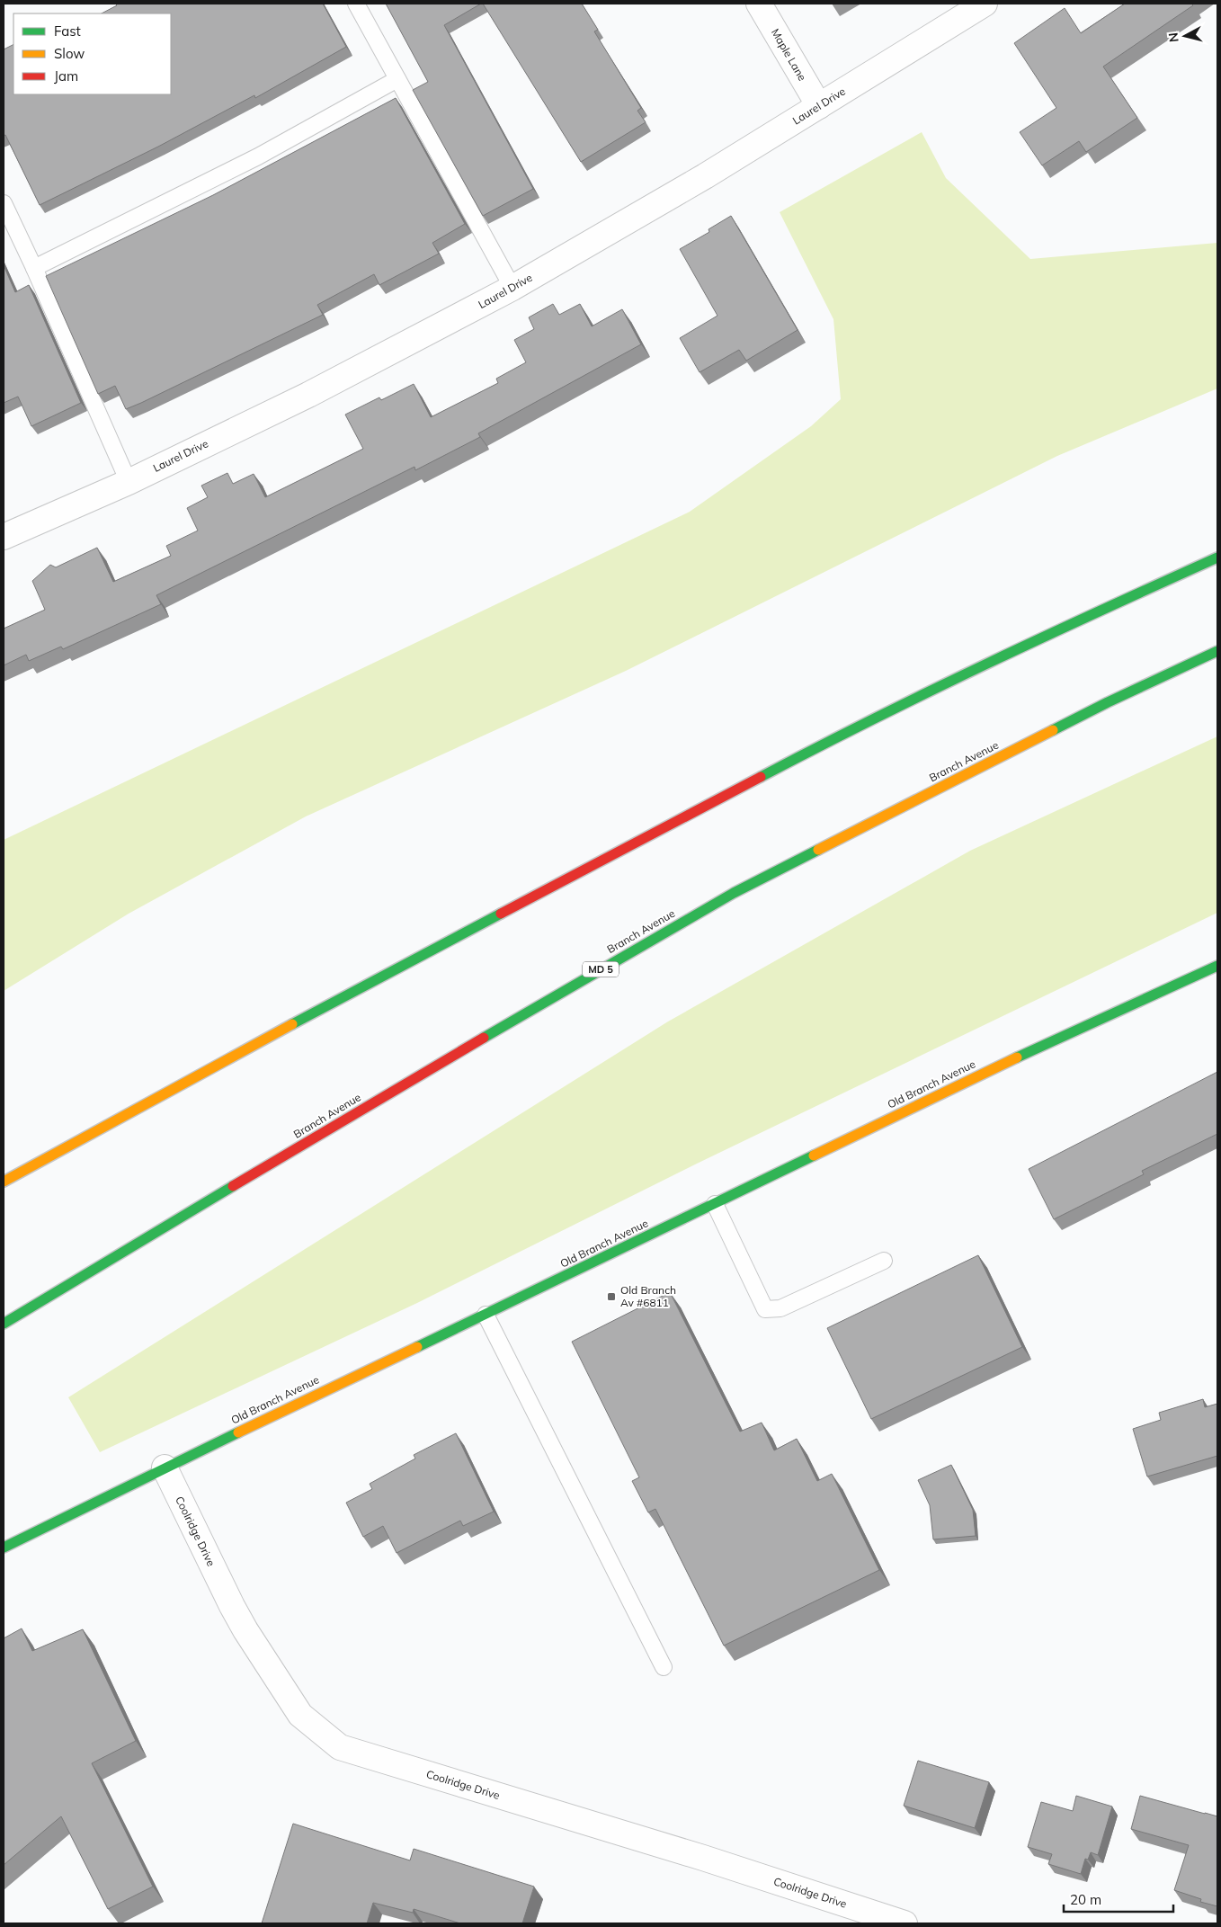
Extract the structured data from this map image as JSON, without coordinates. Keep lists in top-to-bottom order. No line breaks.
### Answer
{"streets":{"main road":["Branch Avenue","MD 5","Old Branch Avenue"],"street":["Maple Lane","Laurel Drive","Coolridge Drive"]},"crossings":[["Maple Lane","Laurel Drive"],["Old Branch Avenue","Coolridge Drive"]],"places":{"transit":["Old Branch Av #6811"]},"legend":["Fast","Slow","Jam"],"scale_bar":"20 m","north":"left"}
